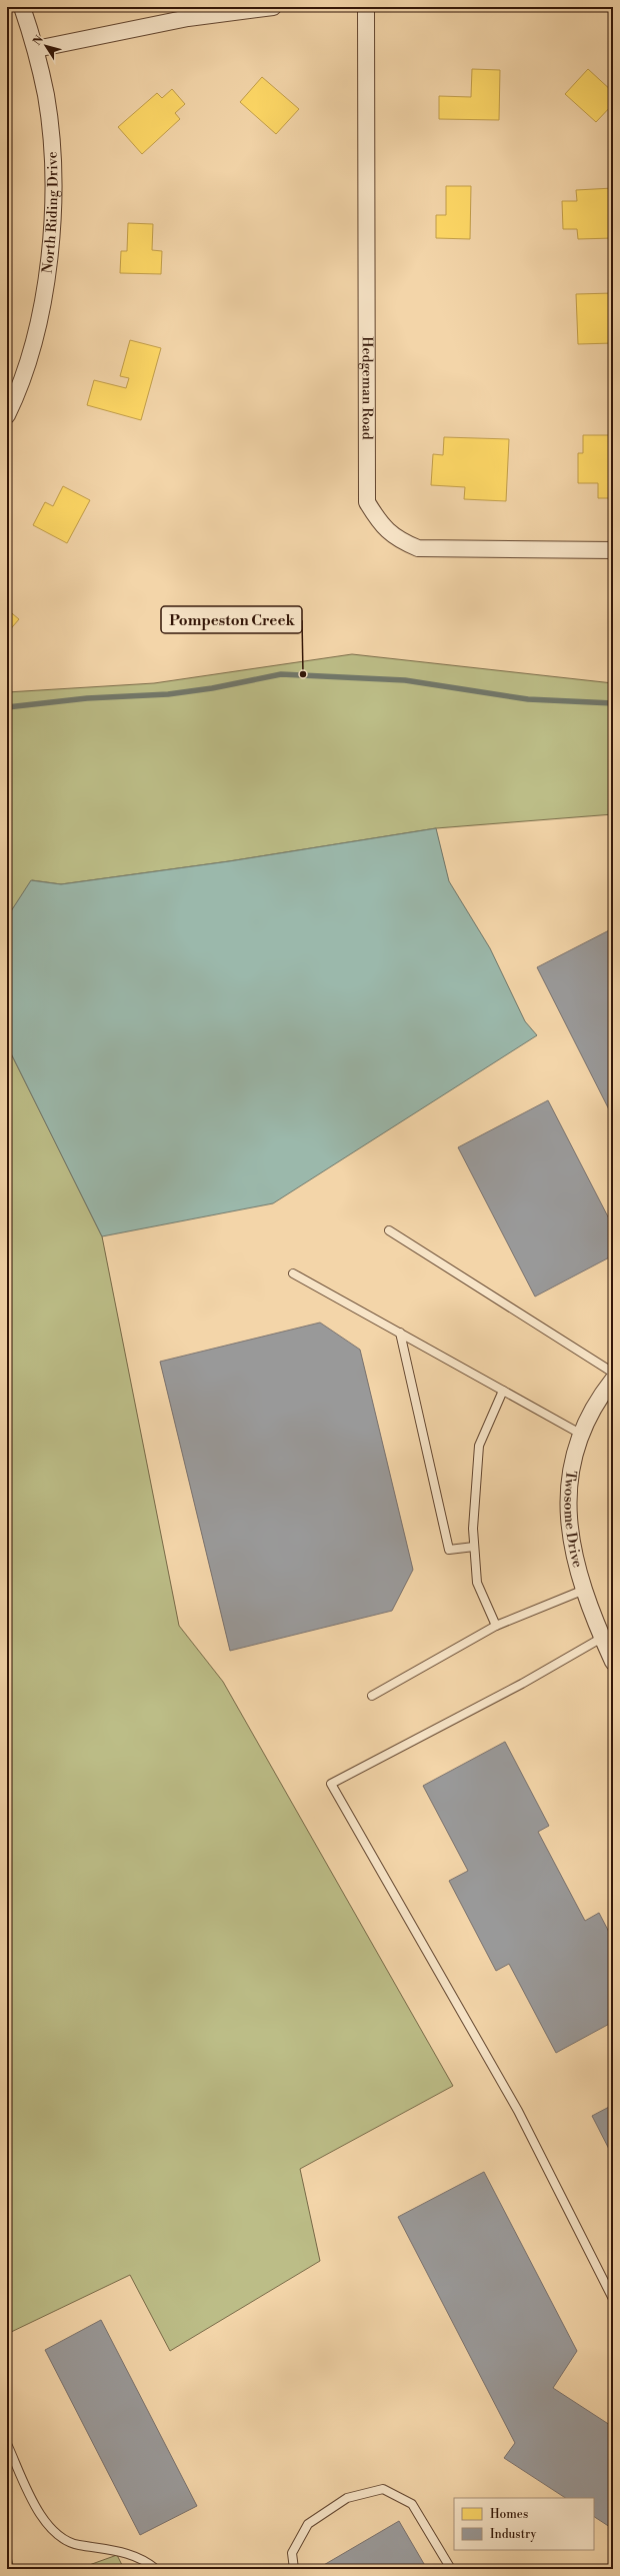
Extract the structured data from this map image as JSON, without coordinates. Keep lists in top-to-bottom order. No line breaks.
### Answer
{"streets":{"street":["North Riding Drive","Hedgeman Road","Twosome Drive"]},"places":["Pompeston Creek"],"legend":["Homes","Industry"],"north":"top left"}
